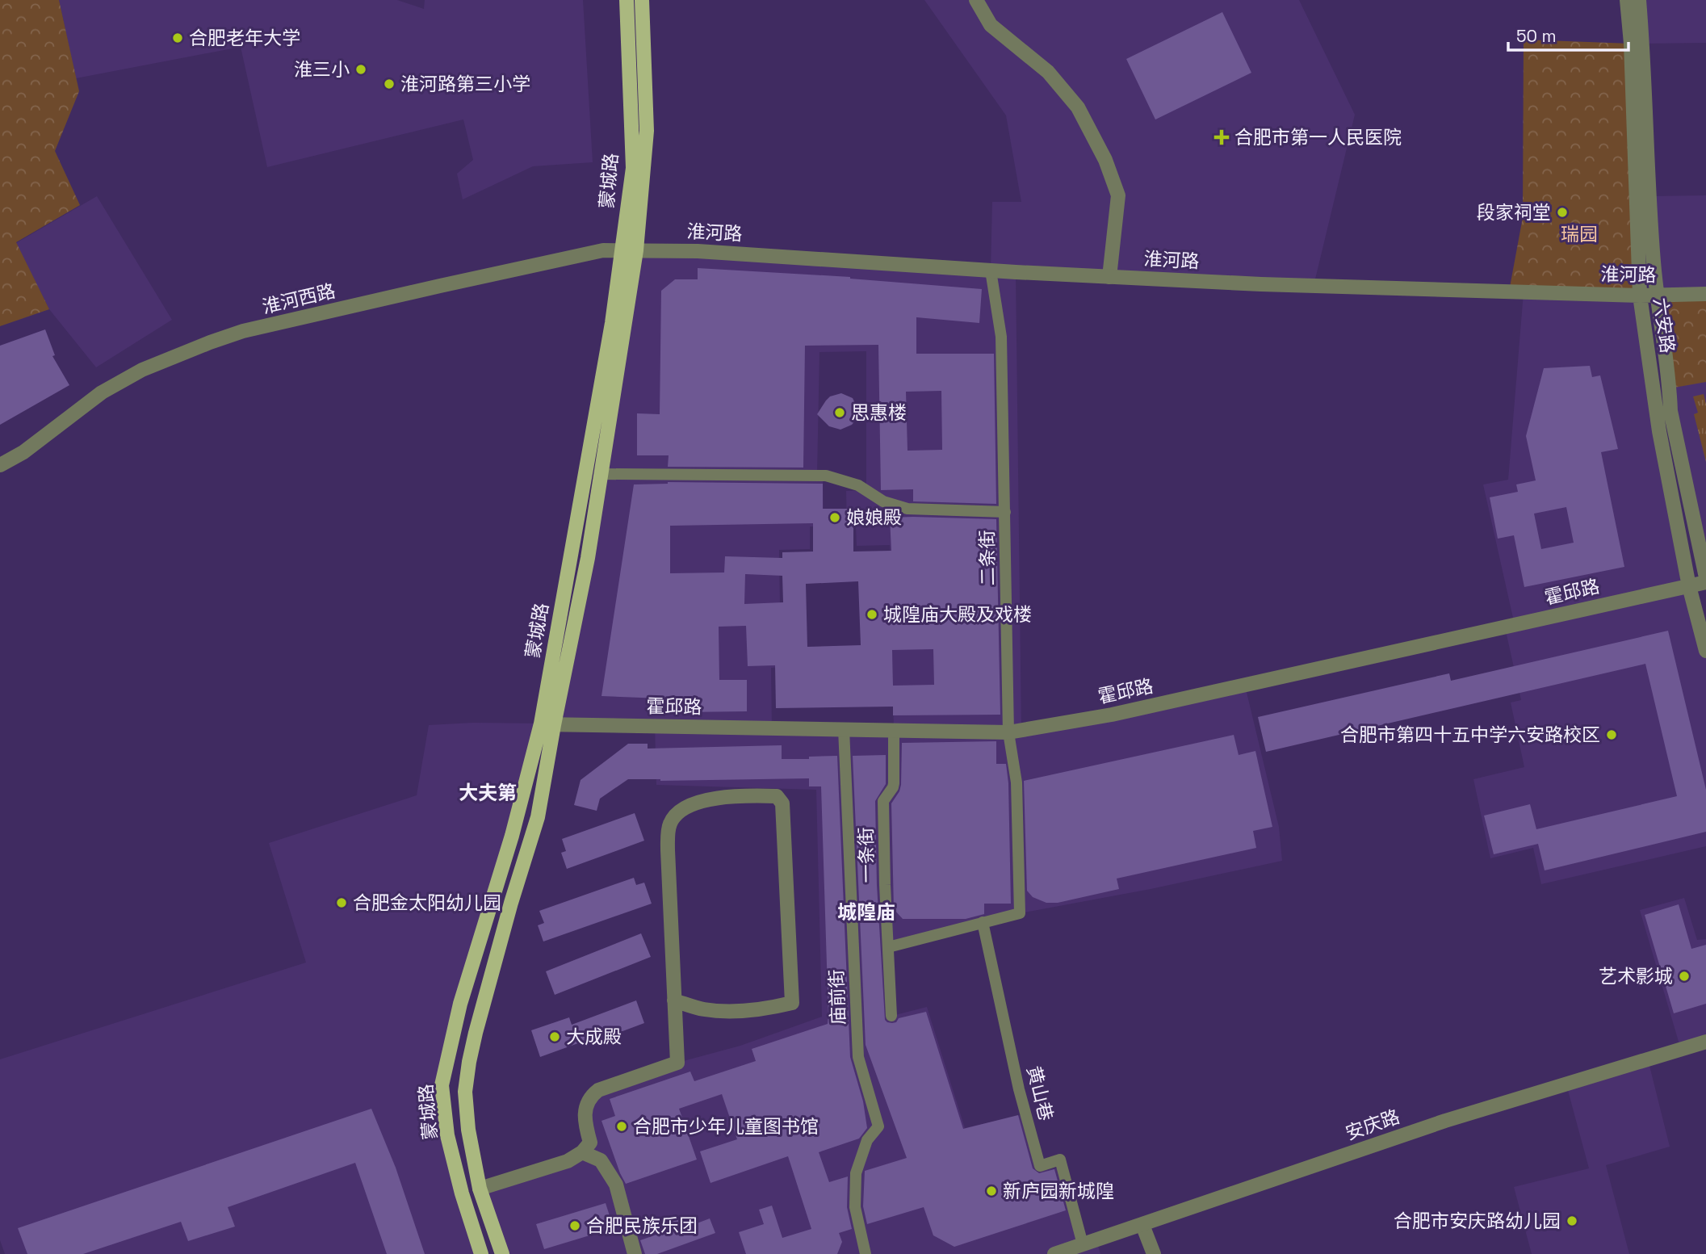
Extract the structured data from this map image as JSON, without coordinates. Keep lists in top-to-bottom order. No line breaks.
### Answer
{"streets":{"main road":["蒙城路"],"street":["淮河路","淮河西路","六安路","二条街","霍邱路","一条街","庙前街","黄山巷","安庆路"]},"crossings":[["蒙城路","淮河路"],["蒙城路","淮河西路"],["蒙城路","霍邱路"],["淮河路","淮河西路"],["淮河路","六安路"],["淮河路","二条街"],["六安路","霍邱路"],["二条街","霍邱路"],["二条街","黄山巷"],["霍邱路","一条街"],["霍邱路","庙前街"],["黄山巷","安庆路"]],"districts":["大夫第","城隍庙"],"parks":["瑞园"],"places":{"other":["合肥老年大学","淮三小","淮河路第三小学","段家祠堂","思惠楼","娘娘殿","城隍庙大殿及戏楼","合肥市第四十五中学六安路校区","合肥金太阳幼儿园","艺术影城","大成殿","合肥市少年儿童图书馆","新庐园新城隍","合肥市安庆路幼儿园","合肥民族乐团"],"health":["合肥市第一人民医院"]},"scale_bar":"50 m"}
